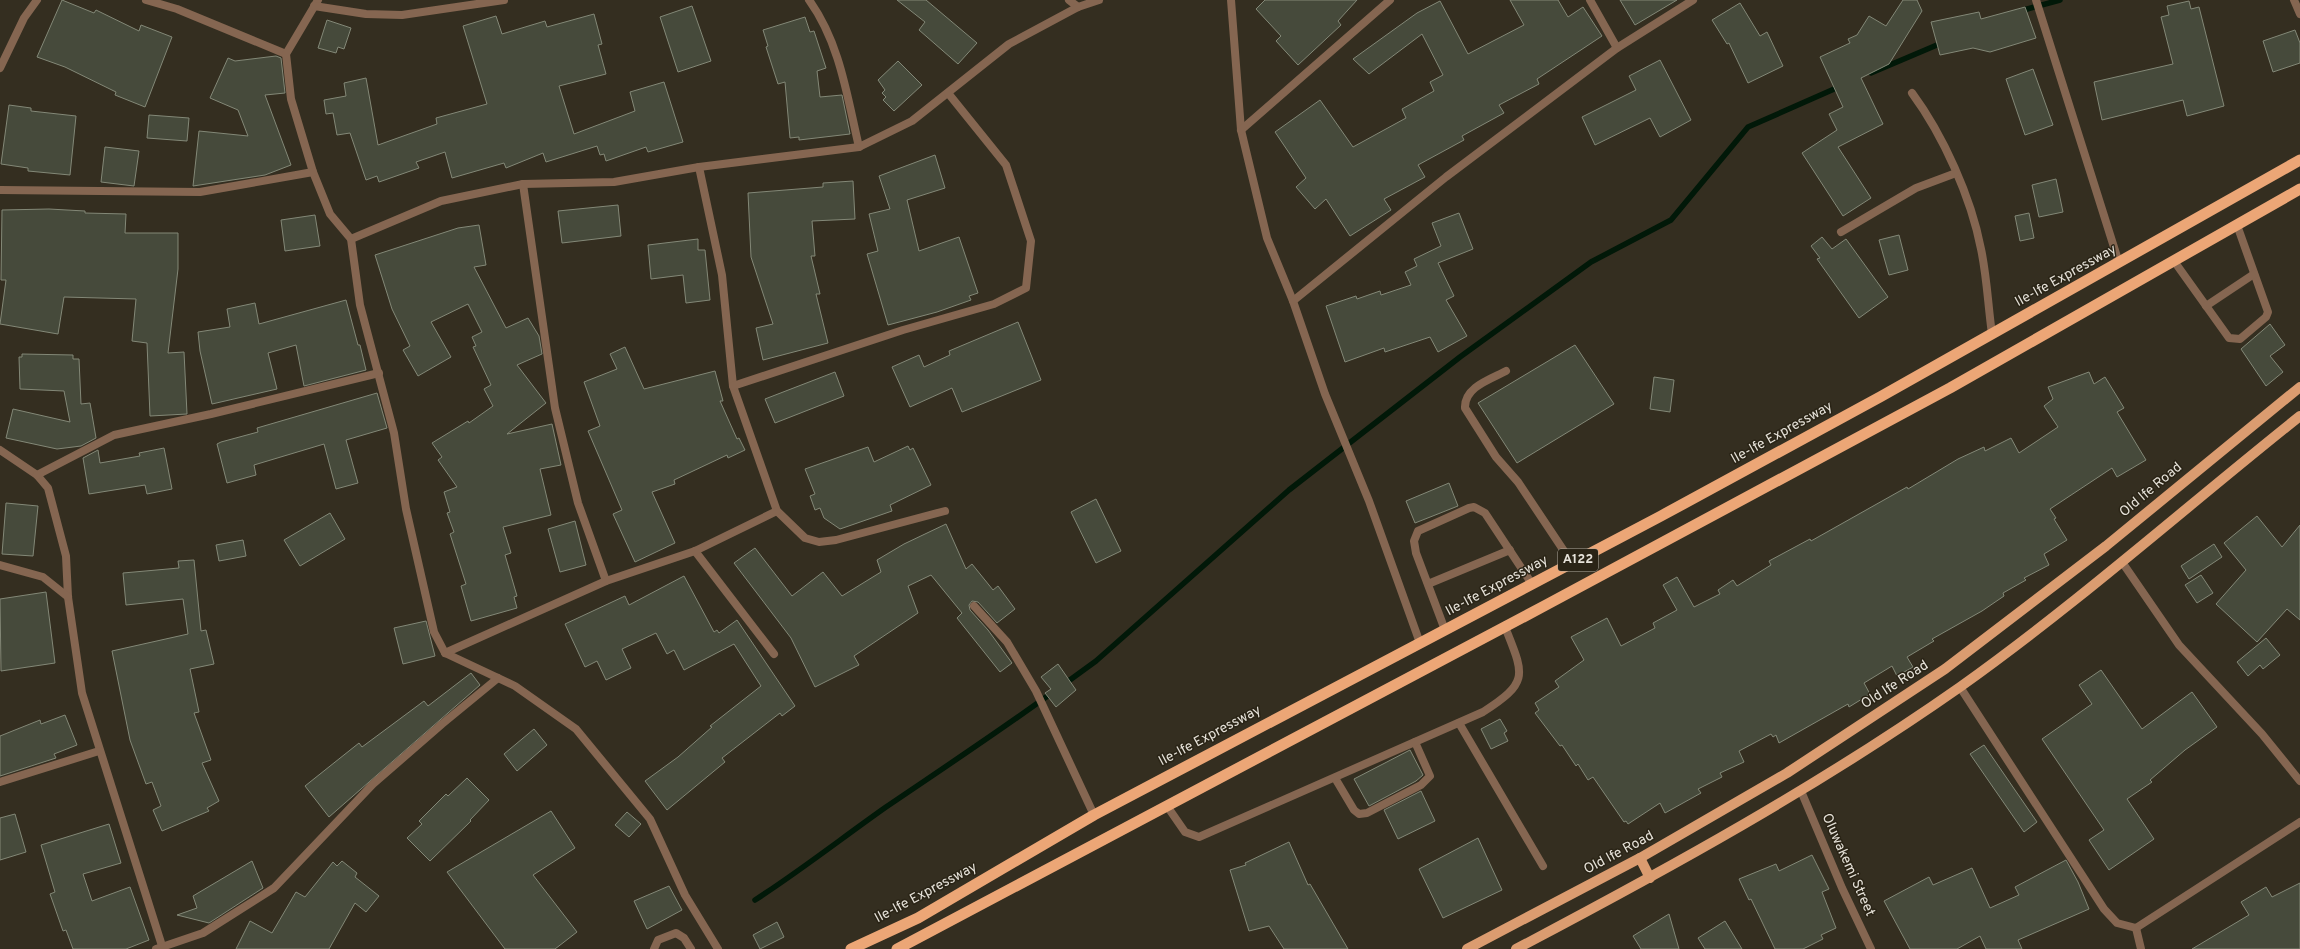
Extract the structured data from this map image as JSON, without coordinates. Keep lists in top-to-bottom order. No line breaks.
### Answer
{"streets":{"highway":["Ile-Ife Expressway","A122"],"main road":["Old Ife Road"],"street":["Oluwakemi Street"]}}
